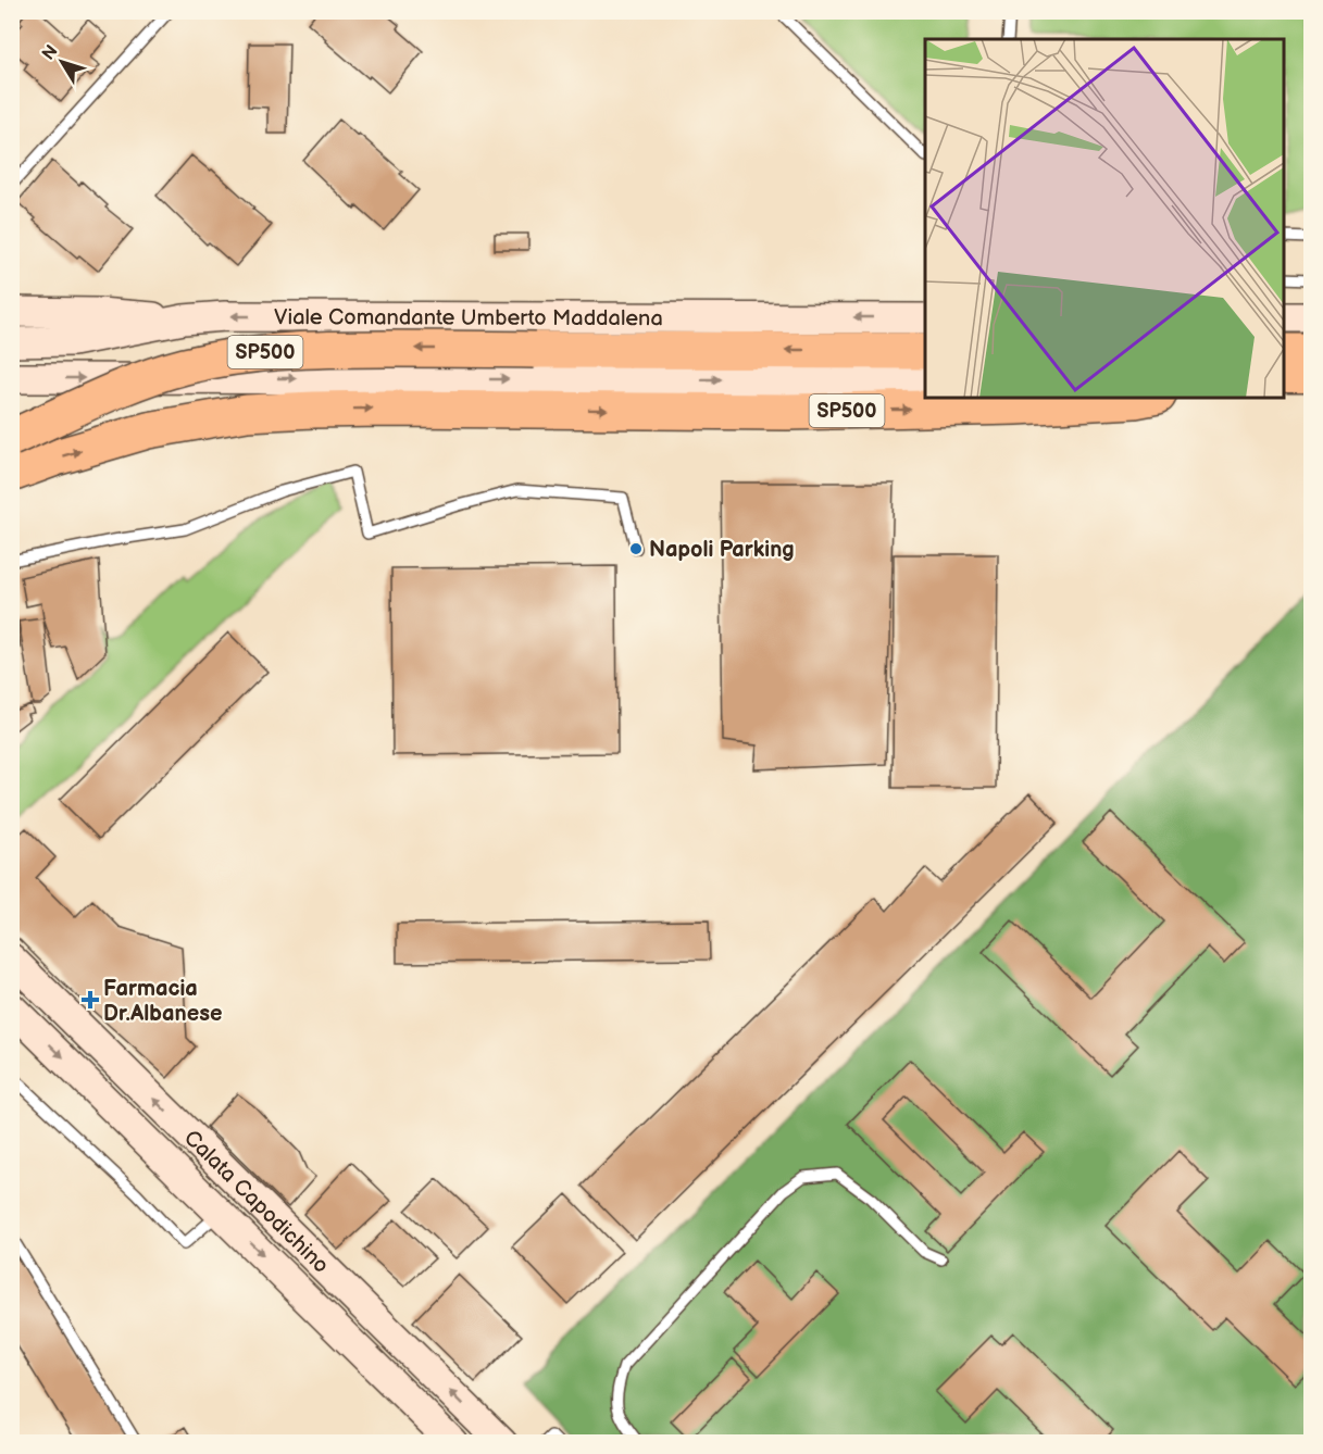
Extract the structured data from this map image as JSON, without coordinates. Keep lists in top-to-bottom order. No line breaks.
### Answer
{"streets":{"highway":["SP500"],"main road":["Viale Comandante Umberto Maddalena","Calata Capodichino"]},"places":{"other":["Napoli Parking"],"health":["Farmacia Dr.Albanese"]},"north":"top left"}
